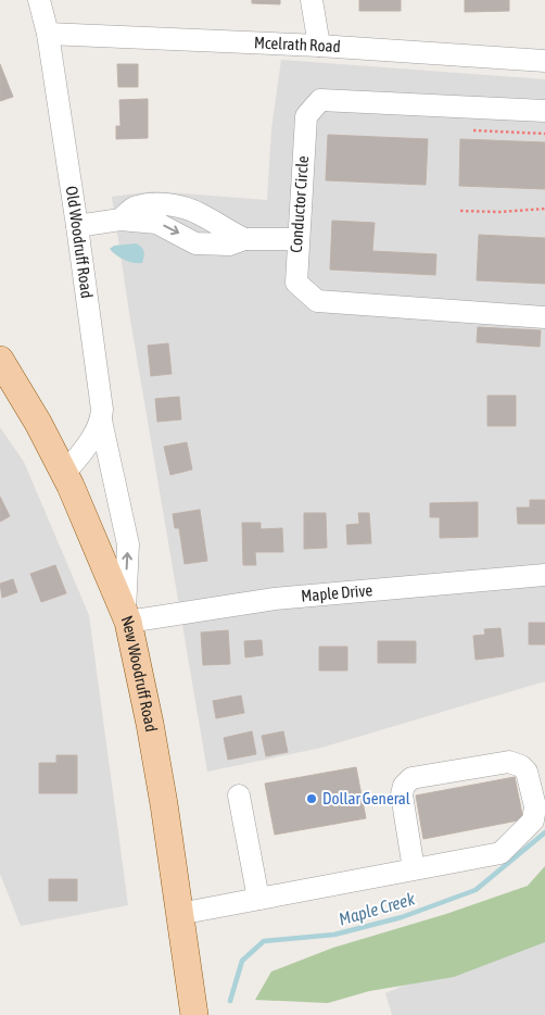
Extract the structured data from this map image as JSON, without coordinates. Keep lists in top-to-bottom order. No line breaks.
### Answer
{"streets":{"main road":["New Woodruff Road"],"street":["Mcelrath Road","Conductor Circle","Old Woodruff Road","Maple Drive"]},"crossings":[["Mcelrath Road","Old Woodruff Road"],["Old Woodruff Road","New Woodruff Road"],["Maple Drive","New Woodruff Road"]],"water":["Maple Creek"],"places":["Dollar General"]}
